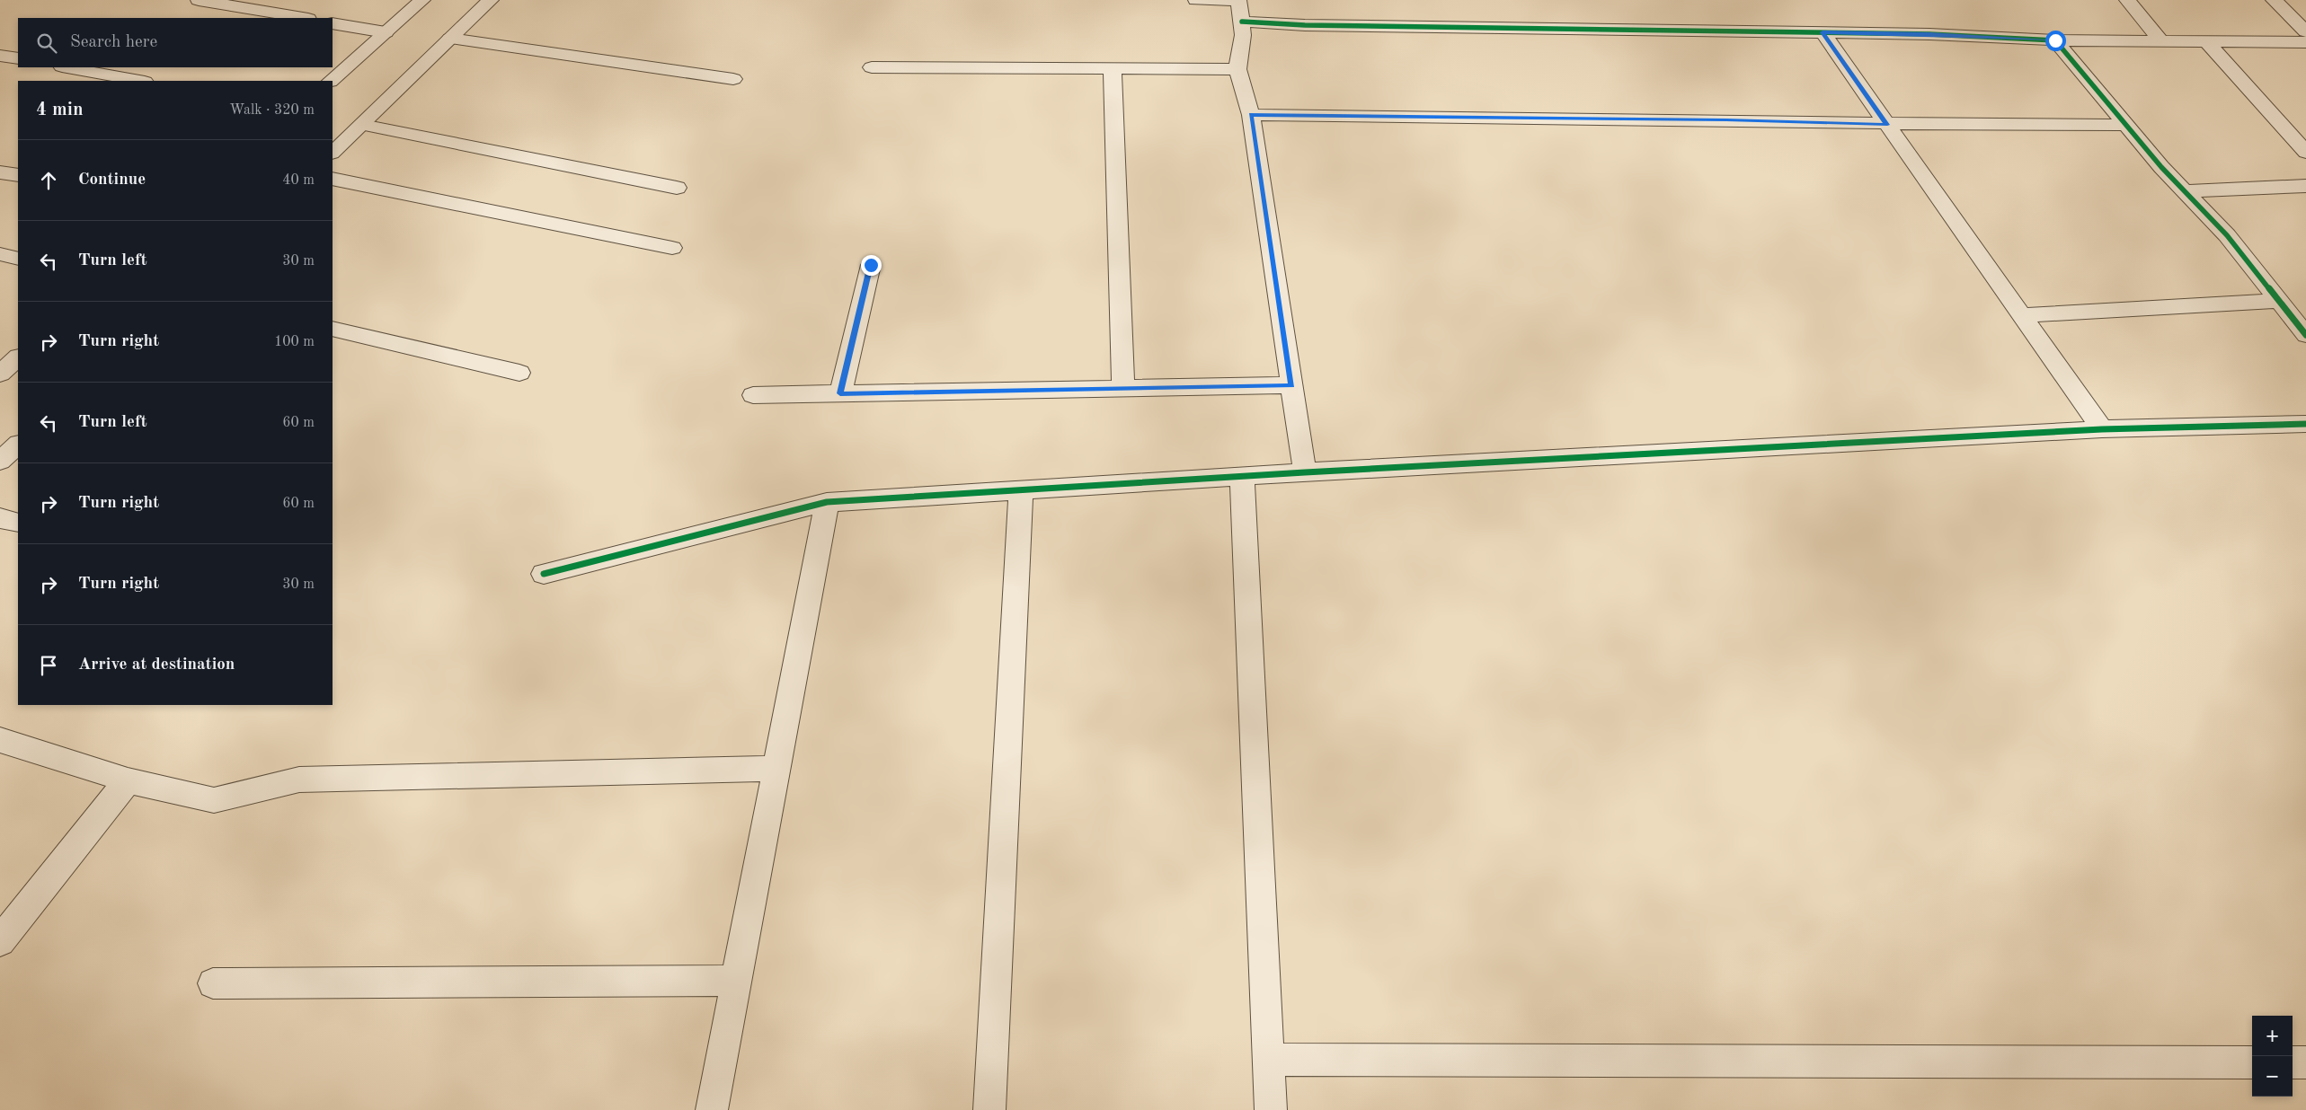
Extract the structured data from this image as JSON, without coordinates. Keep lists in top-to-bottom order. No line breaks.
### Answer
{"page":{"search":"Search here","heading":["4 min","Walk · 320 m"],"list":[["Continue","40 m"],["Turn left","30 m"],["Turn right","100 m"],["Turn left","60 m"],["Turn right","60 m"],["Turn right","30 m"],"Arrive at destination"],"map_buttons":["+","−"]}}
